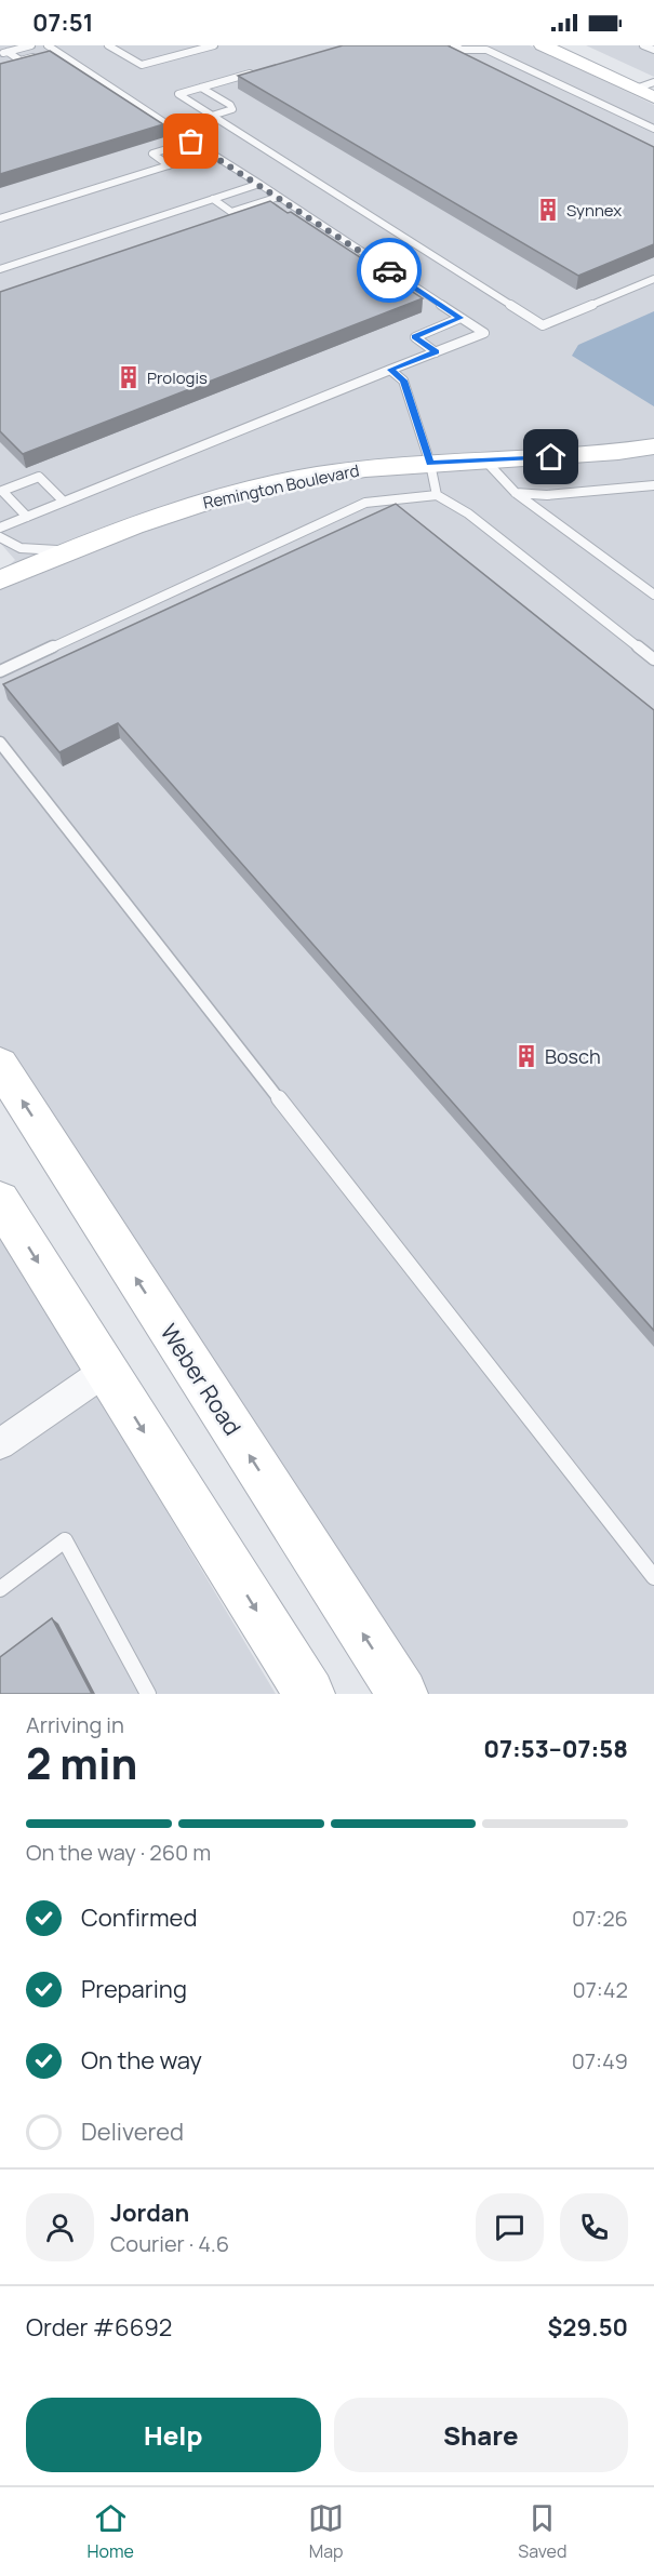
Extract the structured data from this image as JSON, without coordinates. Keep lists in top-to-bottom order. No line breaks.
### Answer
{"streets":{"street":["Remington Boulevard","Weber Road"]},"places":{"building":["Synnex","Prologis","Bosch"]},"page":{"status":"07:51","heading":["2 min","Arriving in","07:53–07:58"],"panel":["Jordan","Courier · 4.6","Order #6692","$29.50"],"bar":"On the way · 260 m","list":[["Confirmed","07:26"],["Preparing","07:42"],["On the way","07:49"],"Delivered"],"buttons":["Help","Share"],"tabs":["Home","Map","Saved"]}}
